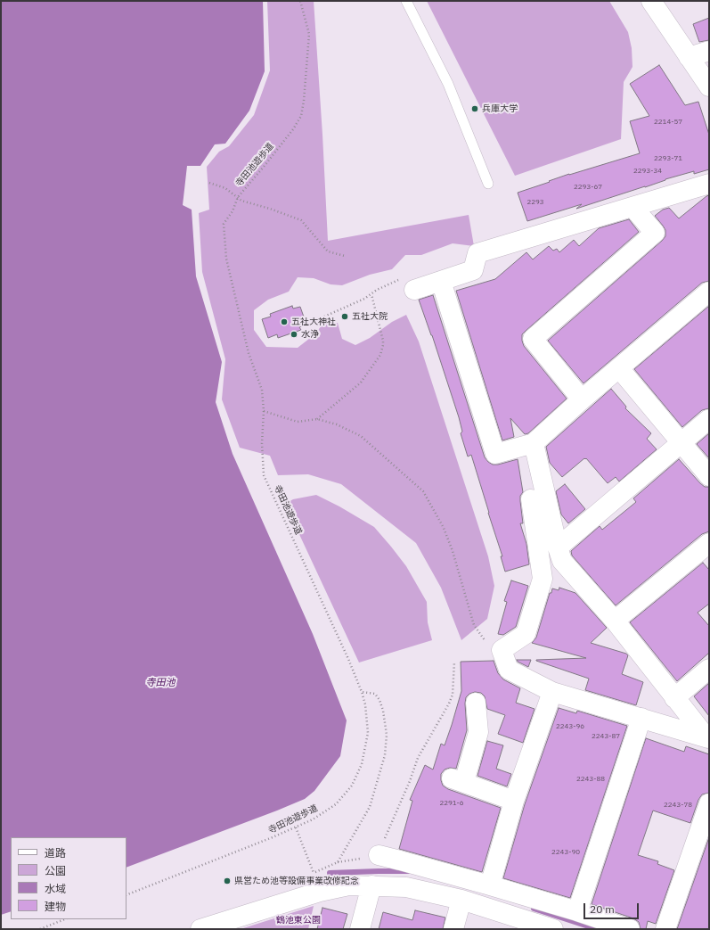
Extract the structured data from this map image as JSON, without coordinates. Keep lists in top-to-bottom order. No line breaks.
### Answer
{"streets":{"path":["寺田池遊歩道"]},"water":["寺田池"],"parks":["鶴池東公園"],"places":["兵庫大学","五社大院","五社大神社","水浄","県営ため池等設備事業改修記念"],"house_numbers":["2214-57","2293-71","2293-34","2293-67","2293","2243-96","2243-87","2243-88","2291-6","2243-78","2243-90"],"legend":["道路","公園","水域","建物"],"scale_bar":"20 m"}
